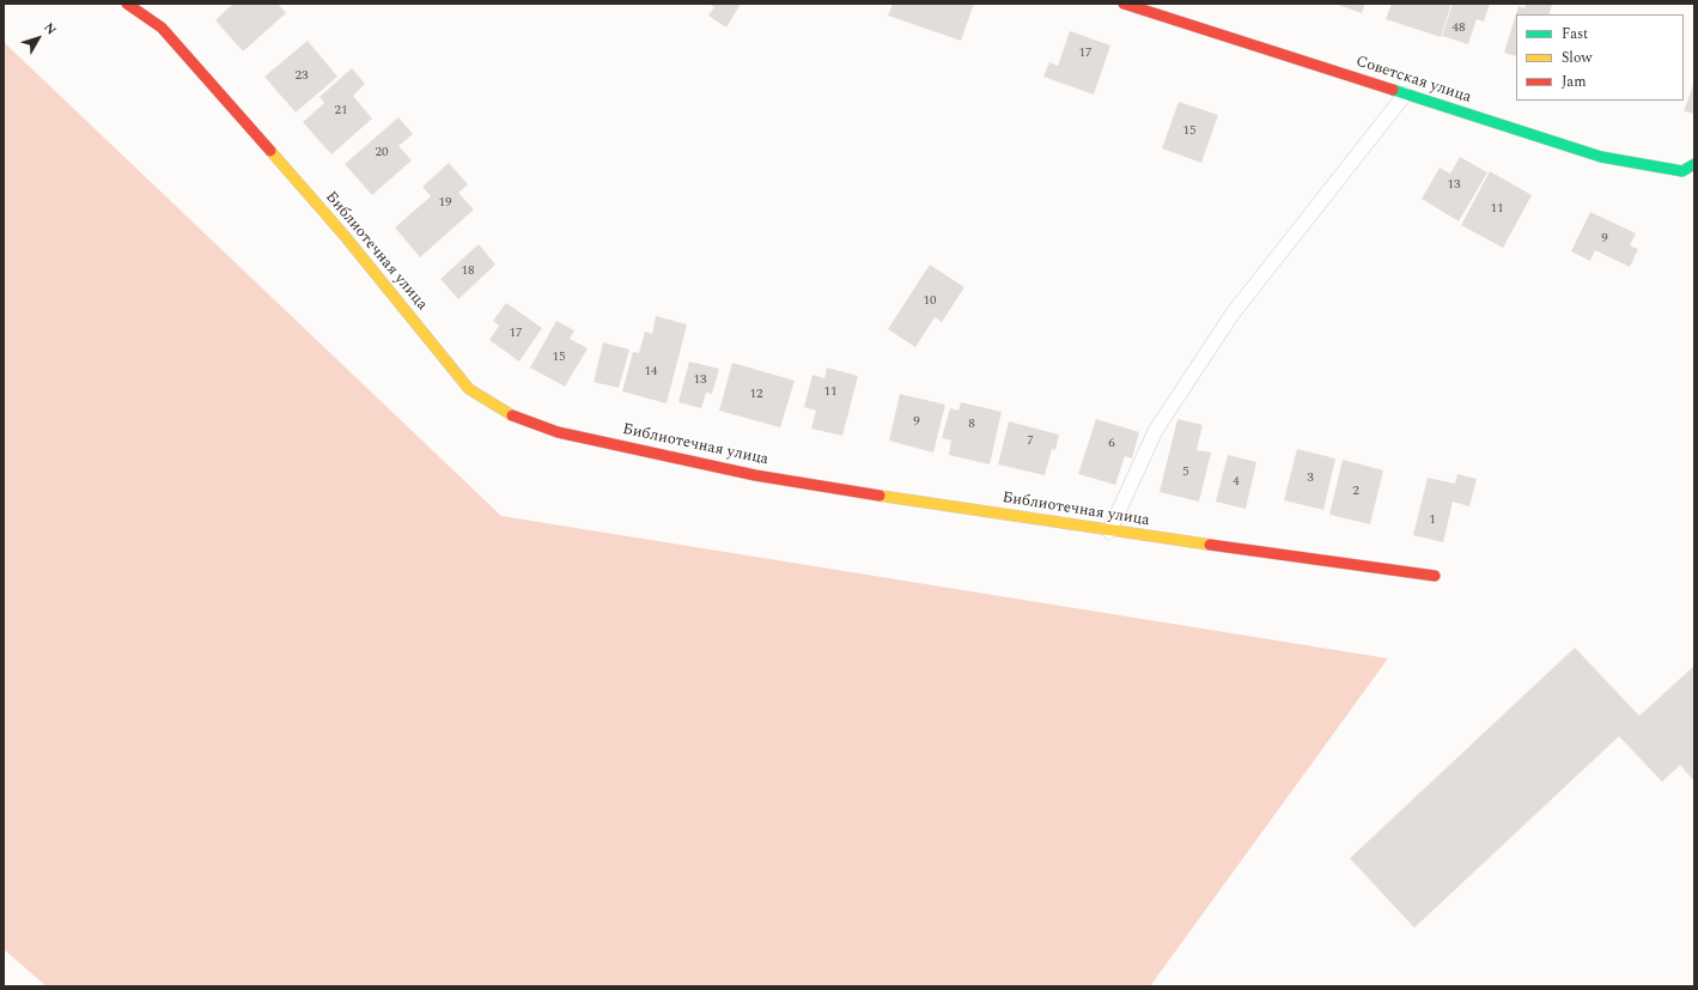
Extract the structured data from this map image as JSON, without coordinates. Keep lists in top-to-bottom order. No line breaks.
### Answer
{"streets":{"street":["Советская улица","Библиотечная улица"]},"house_numbers":["48","17","23","21","15","20","13","19","11","9","18","10","17","15","14","13","11","12","9","8","7","6","5","3","4","2","1"],"legend":["Fast","Slow","Jam"],"north":"top right"}
